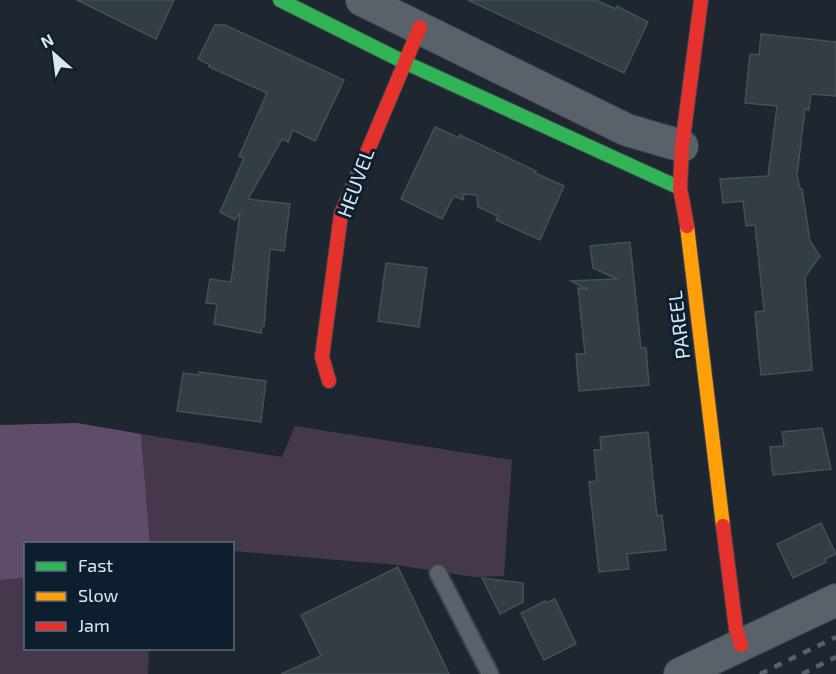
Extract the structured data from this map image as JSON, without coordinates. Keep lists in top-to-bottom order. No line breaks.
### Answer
{"streets":{"street":["HEUVEL","PAREEL"]},"legend":["Fast","Slow","Jam"],"north":"top left"}
